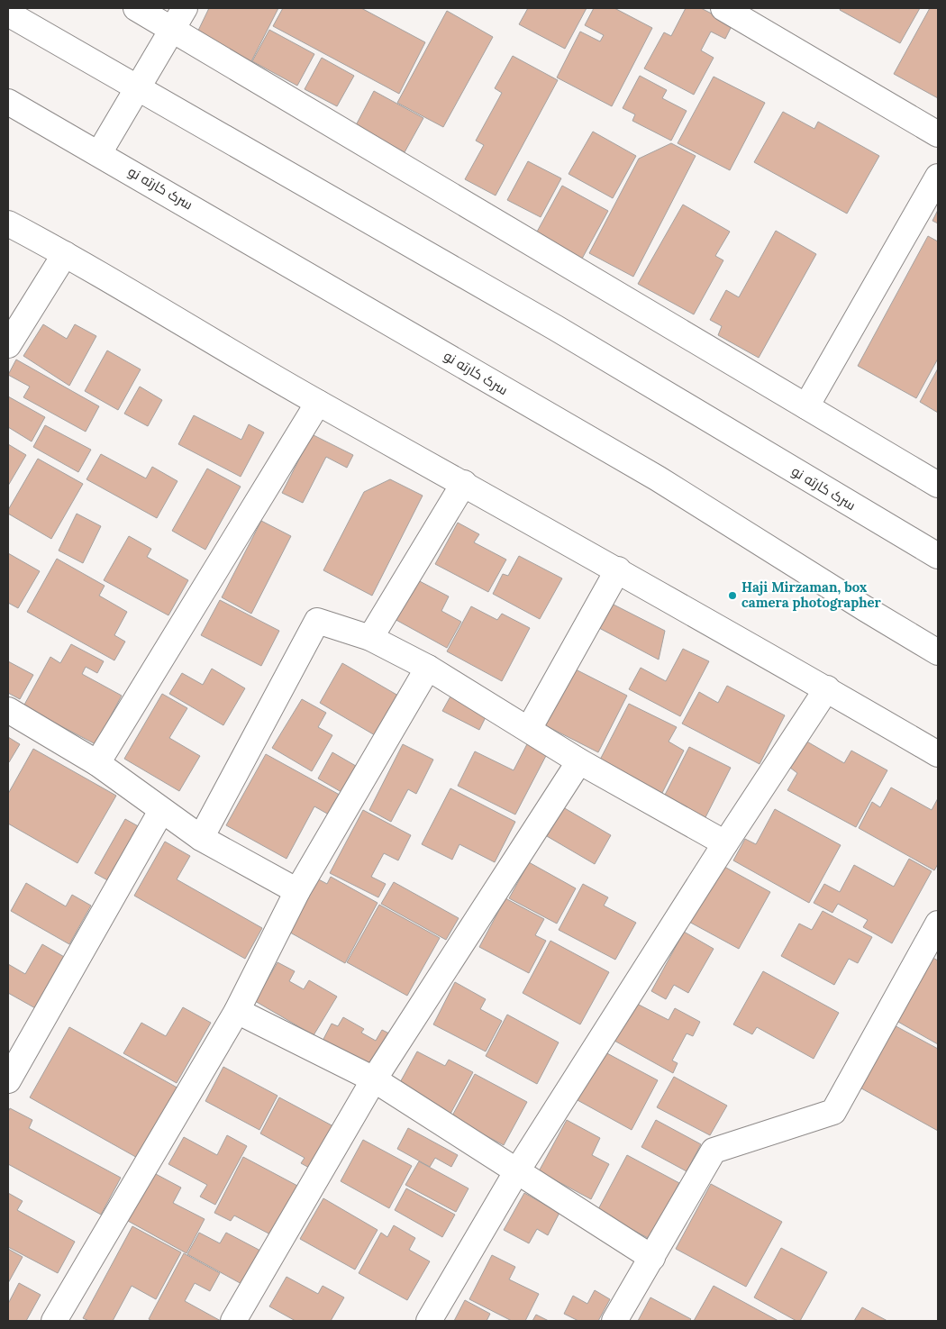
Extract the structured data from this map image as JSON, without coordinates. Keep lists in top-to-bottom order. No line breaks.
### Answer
{"streets":{"main road":["سرک کارته نو"]},"places":["Haji Mirzaman, box camera photographer"]}
